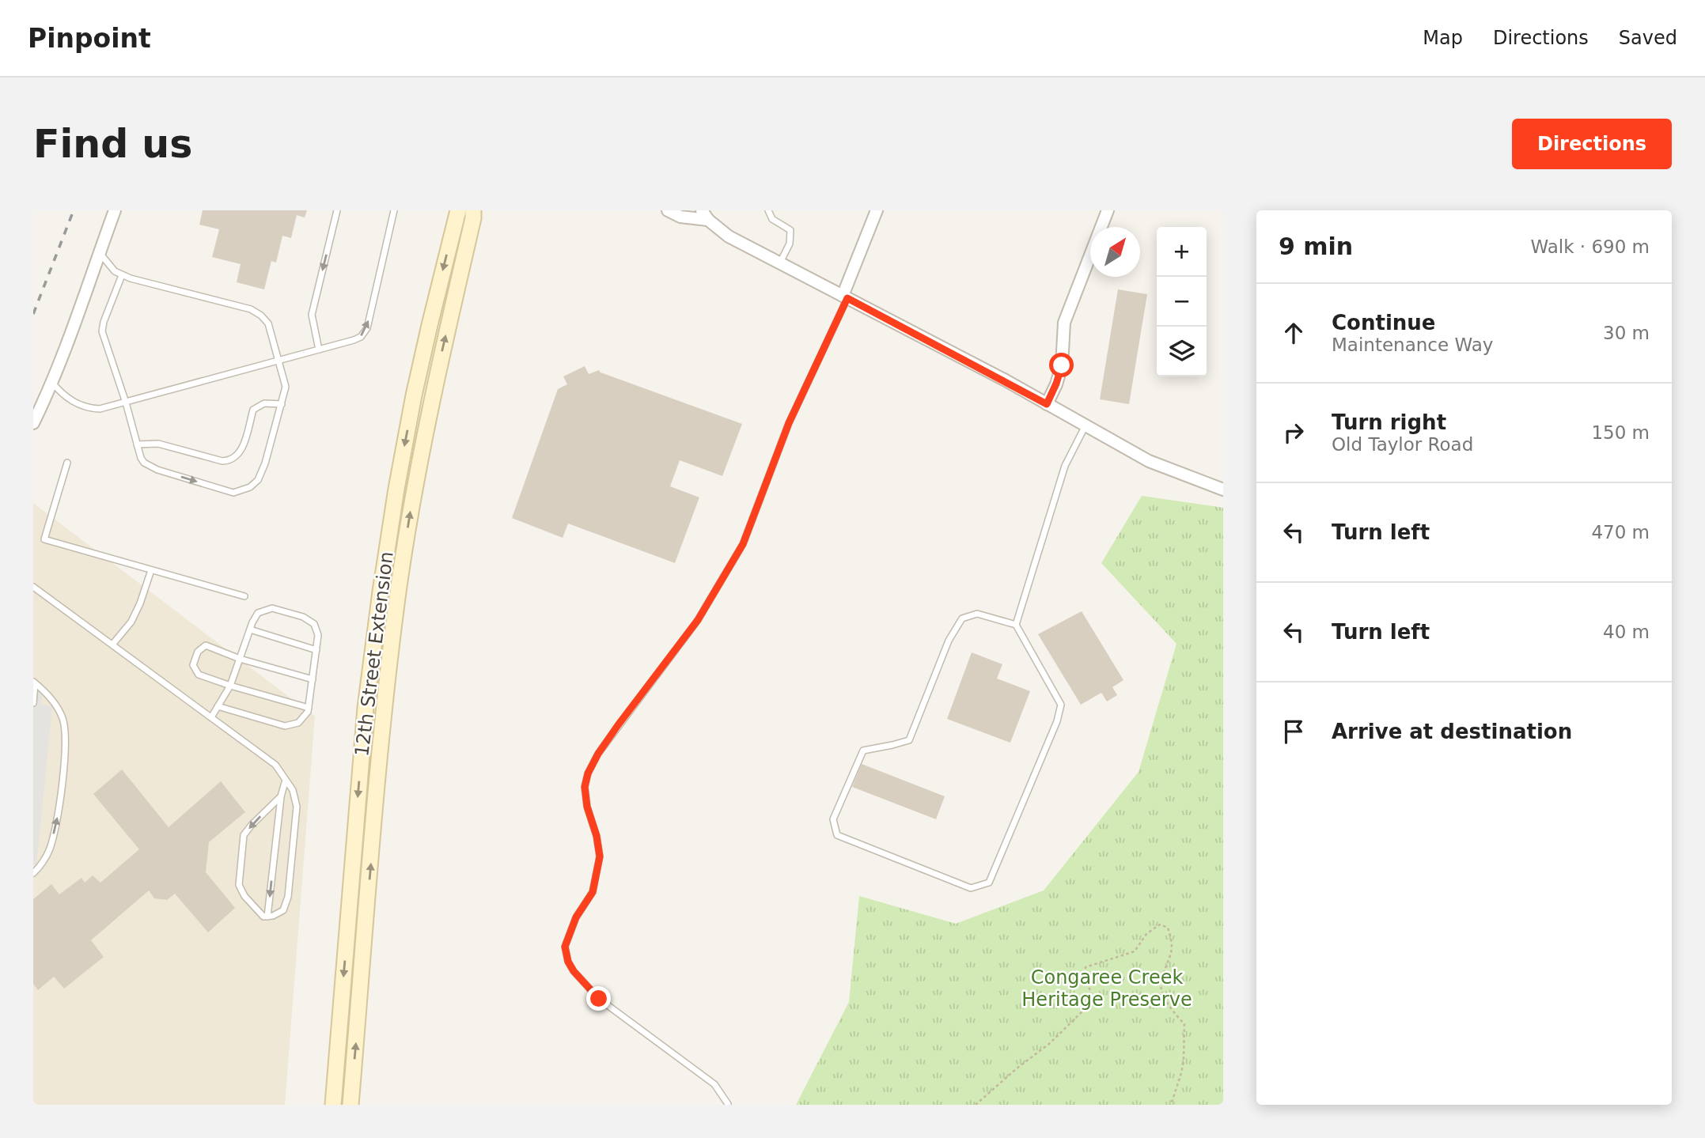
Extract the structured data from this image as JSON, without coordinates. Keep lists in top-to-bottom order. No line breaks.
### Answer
{"streets":{"main road":["12th Street Extension"]},"parks":["Congaree Creek Heritage Preserve"],"north":"top right","page":{"header":"Pinpoint","nav":["Map","Directions","Saved"],"buttons":"Directions","title":"Find us","heading":["9 min","Walk · 690 m"],"map_buttons":["+","−"],"list":[["Continue","Maintenance Way","30 m"],["Turn right","Old Taylor Road","150 m"],["Turn left","470 m"],["Turn left","40 m"],"Arrive at destination"]}}
